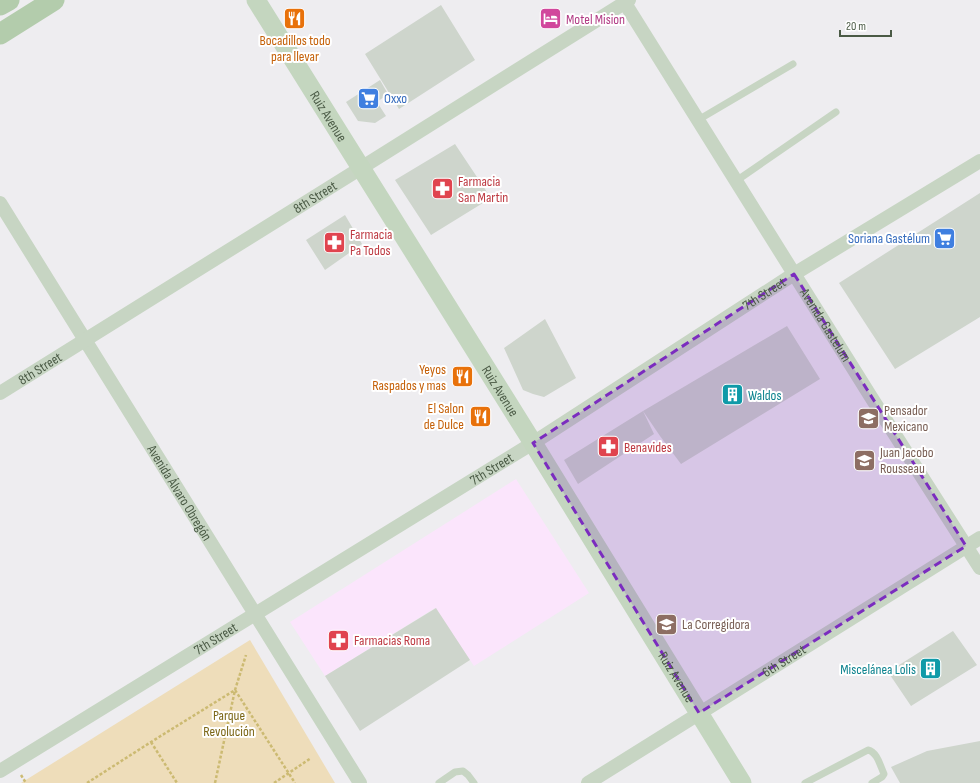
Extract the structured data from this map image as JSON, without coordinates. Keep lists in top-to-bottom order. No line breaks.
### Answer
{"streets":{"street":["Ruiz Avenue","8th Street","7th Street","Avenida Gastelum","Avenida Álvaro Obregón","6th Street"]},"crossings":[["Ruiz Avenue","8th Street"],["Ruiz Avenue","7th Street"],["Ruiz Avenue","6th Street"],["8th Street","Avenida Gastelum"],["8th Street","Avenida Álvaro Obregón"],["7th Street","Avenida Gastelum"],["7th Street","Avenida Álvaro Obregón"],["Avenida Gastelum","6th Street"]],"parks":["Parque Revolución"],"places":{"restaurant":["Bocadillos todo para llevar","Yeyos Raspados y mas","El Salon de Dulce"],"hotel":["Motel Mision"],"supermarket":["Oxxo","Soriana Gastélum"],"pharmacy":["Farmacia San Martin","Farmacia Pa Todos","Benavides","Farmacias Roma"],"building":["Waldos","Miscelánea Lolis"],"school or university":["Pensador Mexicano","Juan Jacobo Rousseau","La Corregidora"]},"scale_bar":"20 m"}
